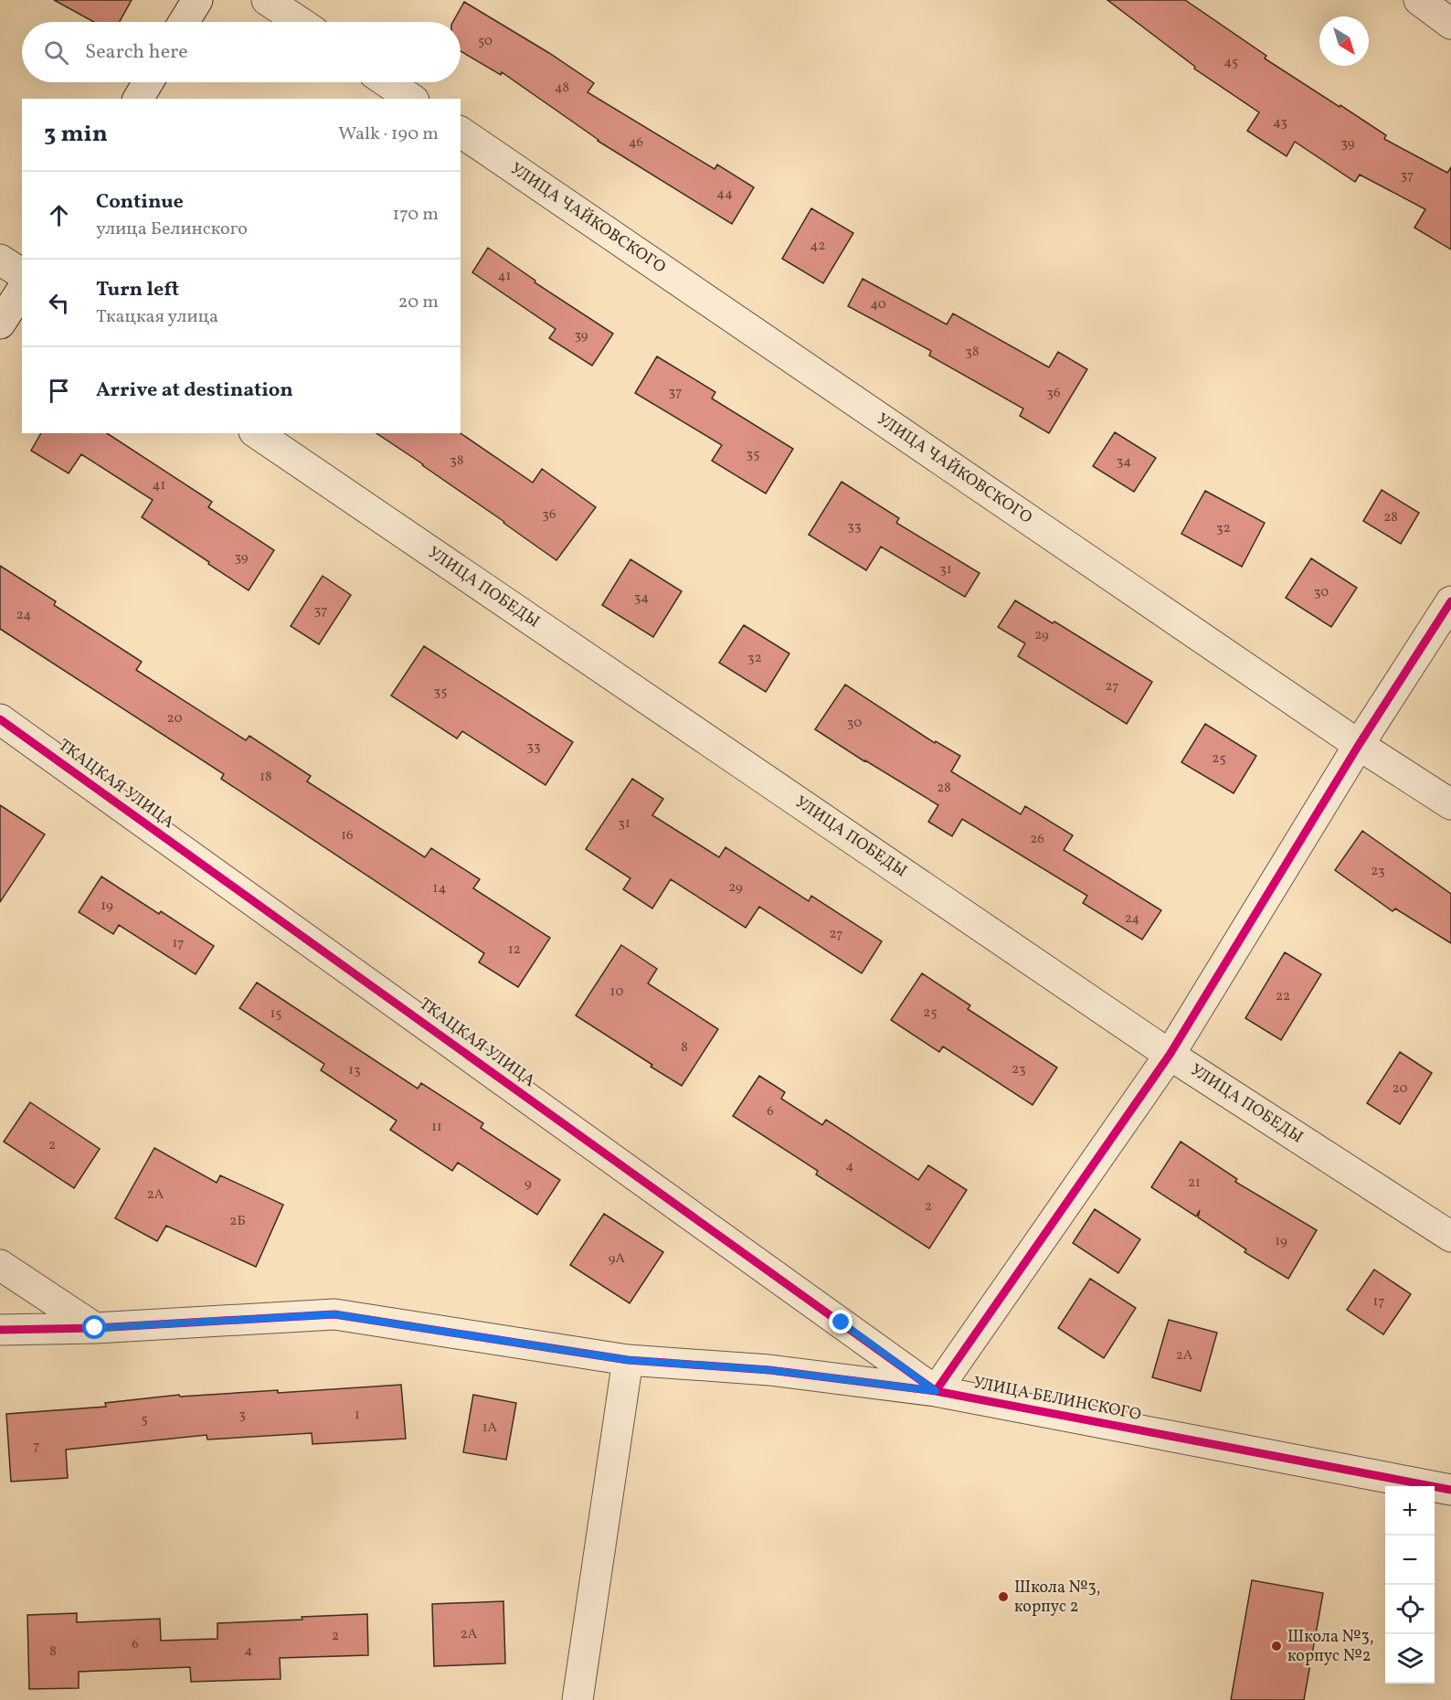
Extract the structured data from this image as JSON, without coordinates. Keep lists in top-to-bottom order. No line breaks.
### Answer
{"streets":{"street":["УЛИЦА ЧАЙКОВСКОГО","УЛИЦА ПОБЕДЫ","ТКАЦКАЯ УЛИЦА","УЛИЦА БЕЛИНСКОГО"]},"crossings":[["ТКАЦКАЯ УЛИЦА","УЛИЦА БЕЛИНСКОГО"]],"places":["Школа №3, корпус 2","Школа №3, корпус №2"],"house_numbers":["50","45","48","43","46","39","37","44","42","41","40","39","38","37","36","35","38","34","41","36","28","33","32","39","31","30","34","37","24","29","32","27","35","20","30","33","25","18","28","31","16","26","23","29","14","19","24","27","17","12","10","22","25","15","8","23","13","20","6","11","2","4","21","9","2А","2","2Б","19","9А","17","2А","3","1","5","1А","7","2А","2","6","4","8"],"north":"bottom right","page":{"search":"Search here","heading":["3 min","Walk · 190 m"],"list":[["Continue","улица Белинского","170 m"],["Turn left","Ткацкая улица","20 m"],"Arrive at destination"],"map_buttons":["+","−"]}}
